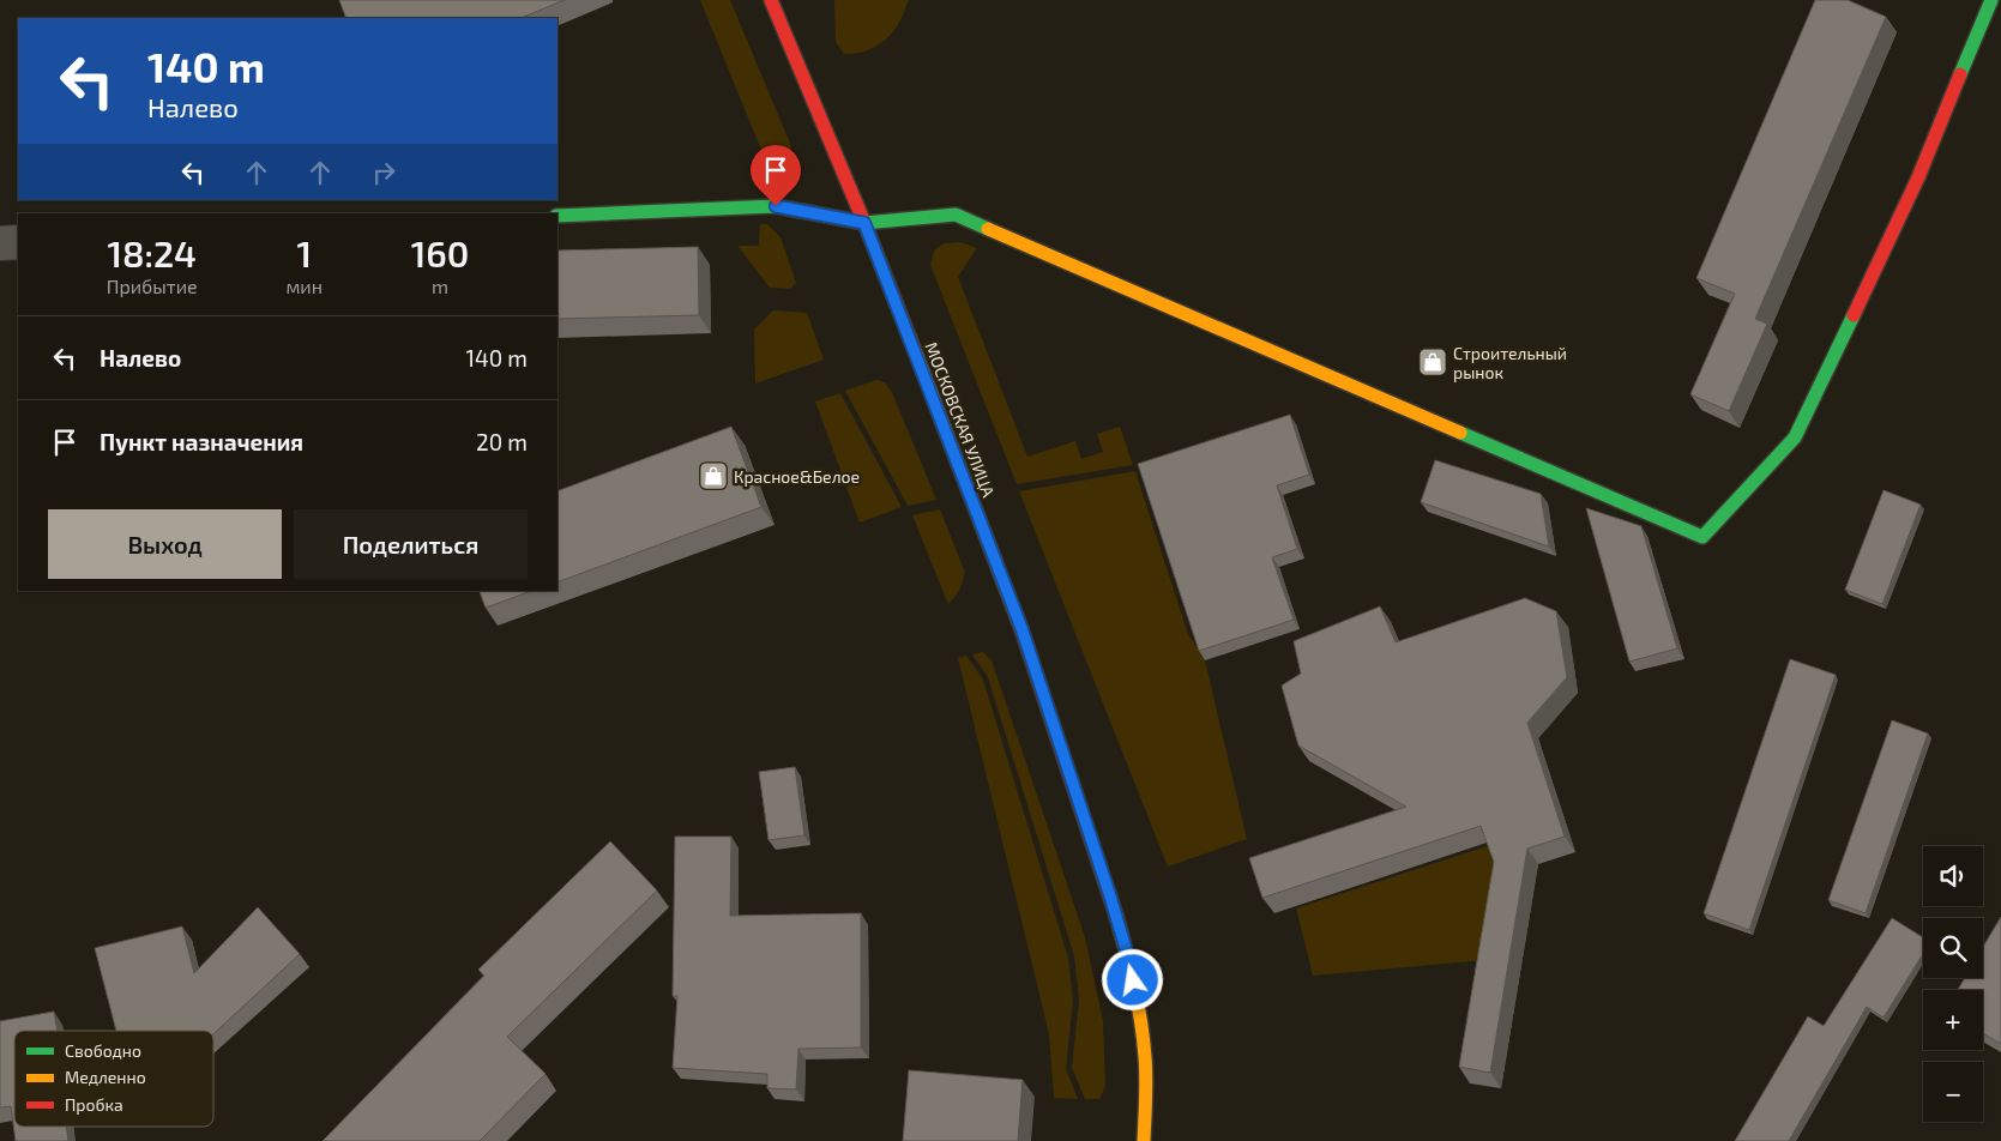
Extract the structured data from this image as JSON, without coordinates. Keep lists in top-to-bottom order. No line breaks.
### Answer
{"streets":{"street":["МОСКОВСКАЯ УЛИЦА"]},"places":{"shop":["Строительный рынок","Красное&Белое"]},"legend":["Свободно","Медленно","Пробка"],"page":{"turn":["140 m","Налево"],"eta":["18:24","Прибытие","1","мин","160","m"],"list":[{"name":"Налево","value":"140 m"},{"name":"Пункт назначения","value":"20 m"}],"buttons":["Выход","Поделиться"],"map_buttons":["+","−"]}}
